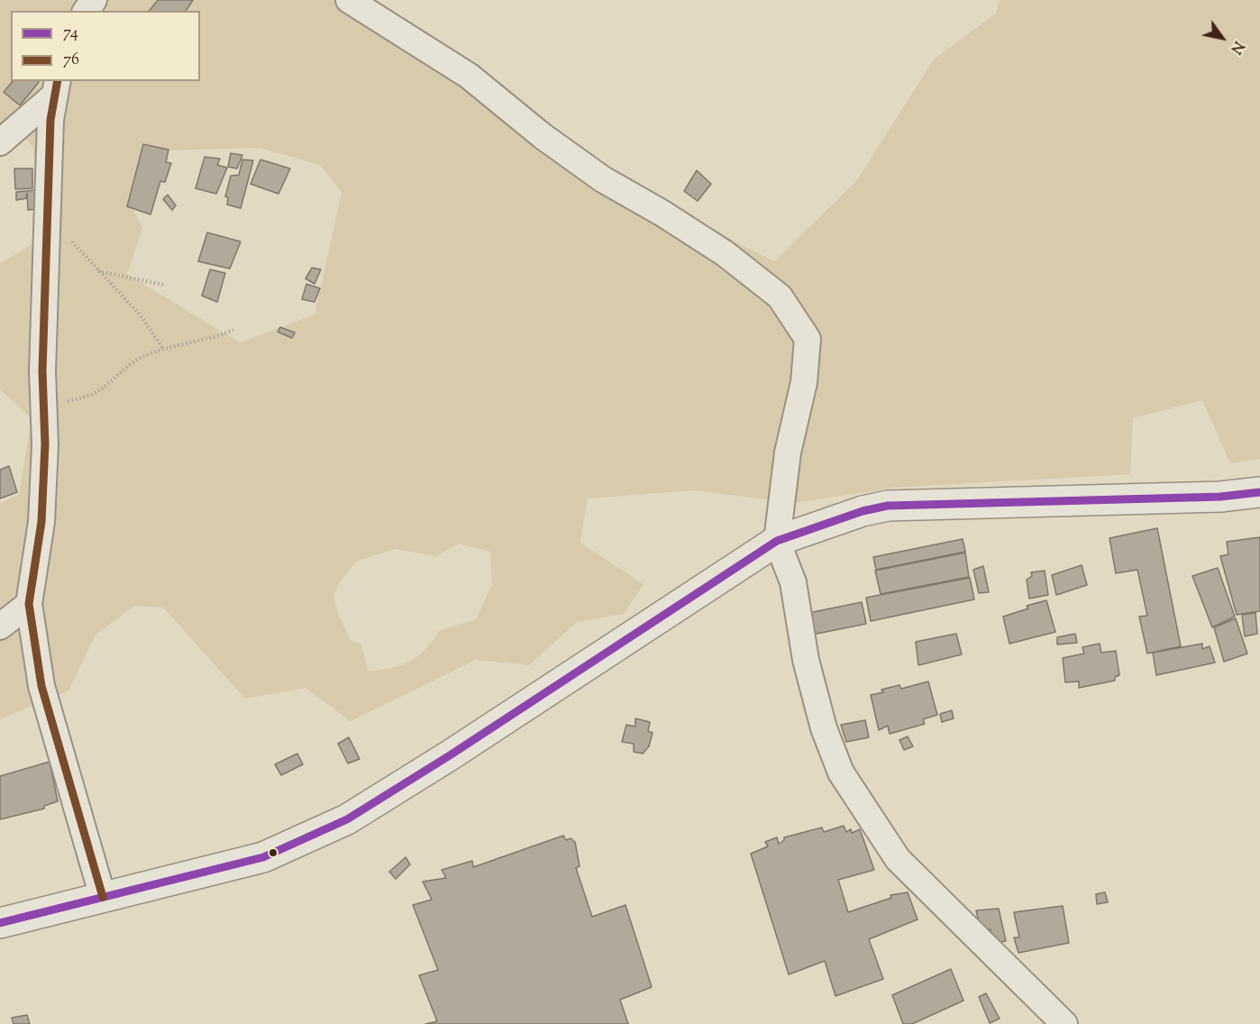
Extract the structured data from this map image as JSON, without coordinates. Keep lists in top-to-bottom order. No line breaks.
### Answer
{"lines":["transit line 76","transit line 74"],"legend":["74","76"],"north":"bottom right"}
